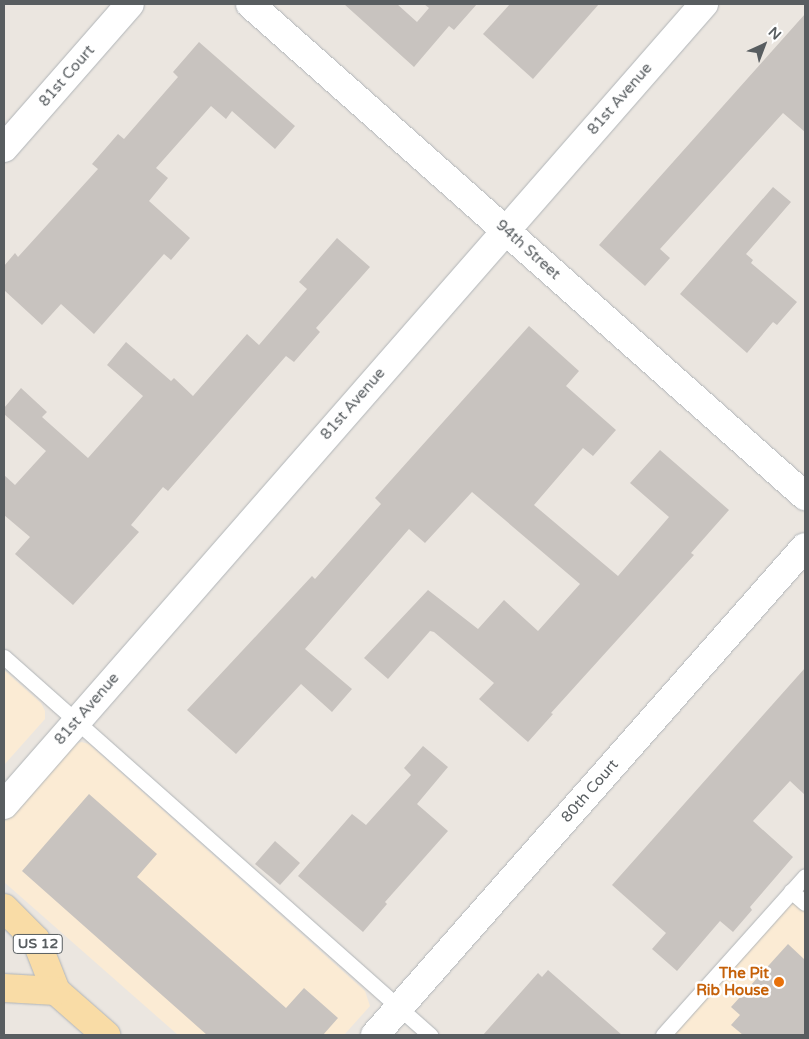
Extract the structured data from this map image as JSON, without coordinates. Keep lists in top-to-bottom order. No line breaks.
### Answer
{"streets":{"main road":["US 12"],"street":["81st Court","81st Avenue","94th Street","80th Court"]},"crossings":[["81st Avenue","94th Street"]],"places":["The Pit Rib House"],"north":"top right"}
